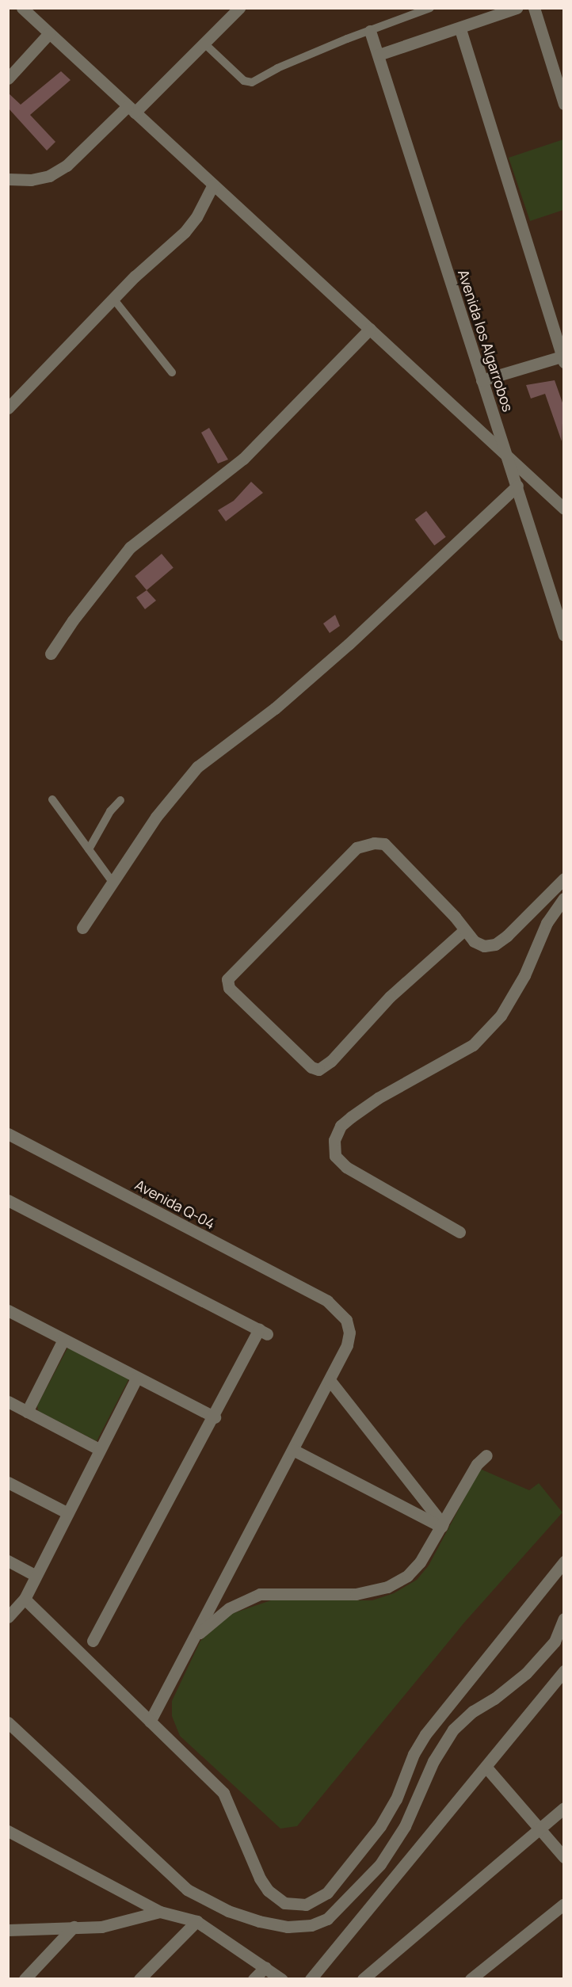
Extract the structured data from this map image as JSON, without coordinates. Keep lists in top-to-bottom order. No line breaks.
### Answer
{"streets":{"street":["Avenida los Algarrobos","Avenida Q-04"]}}
